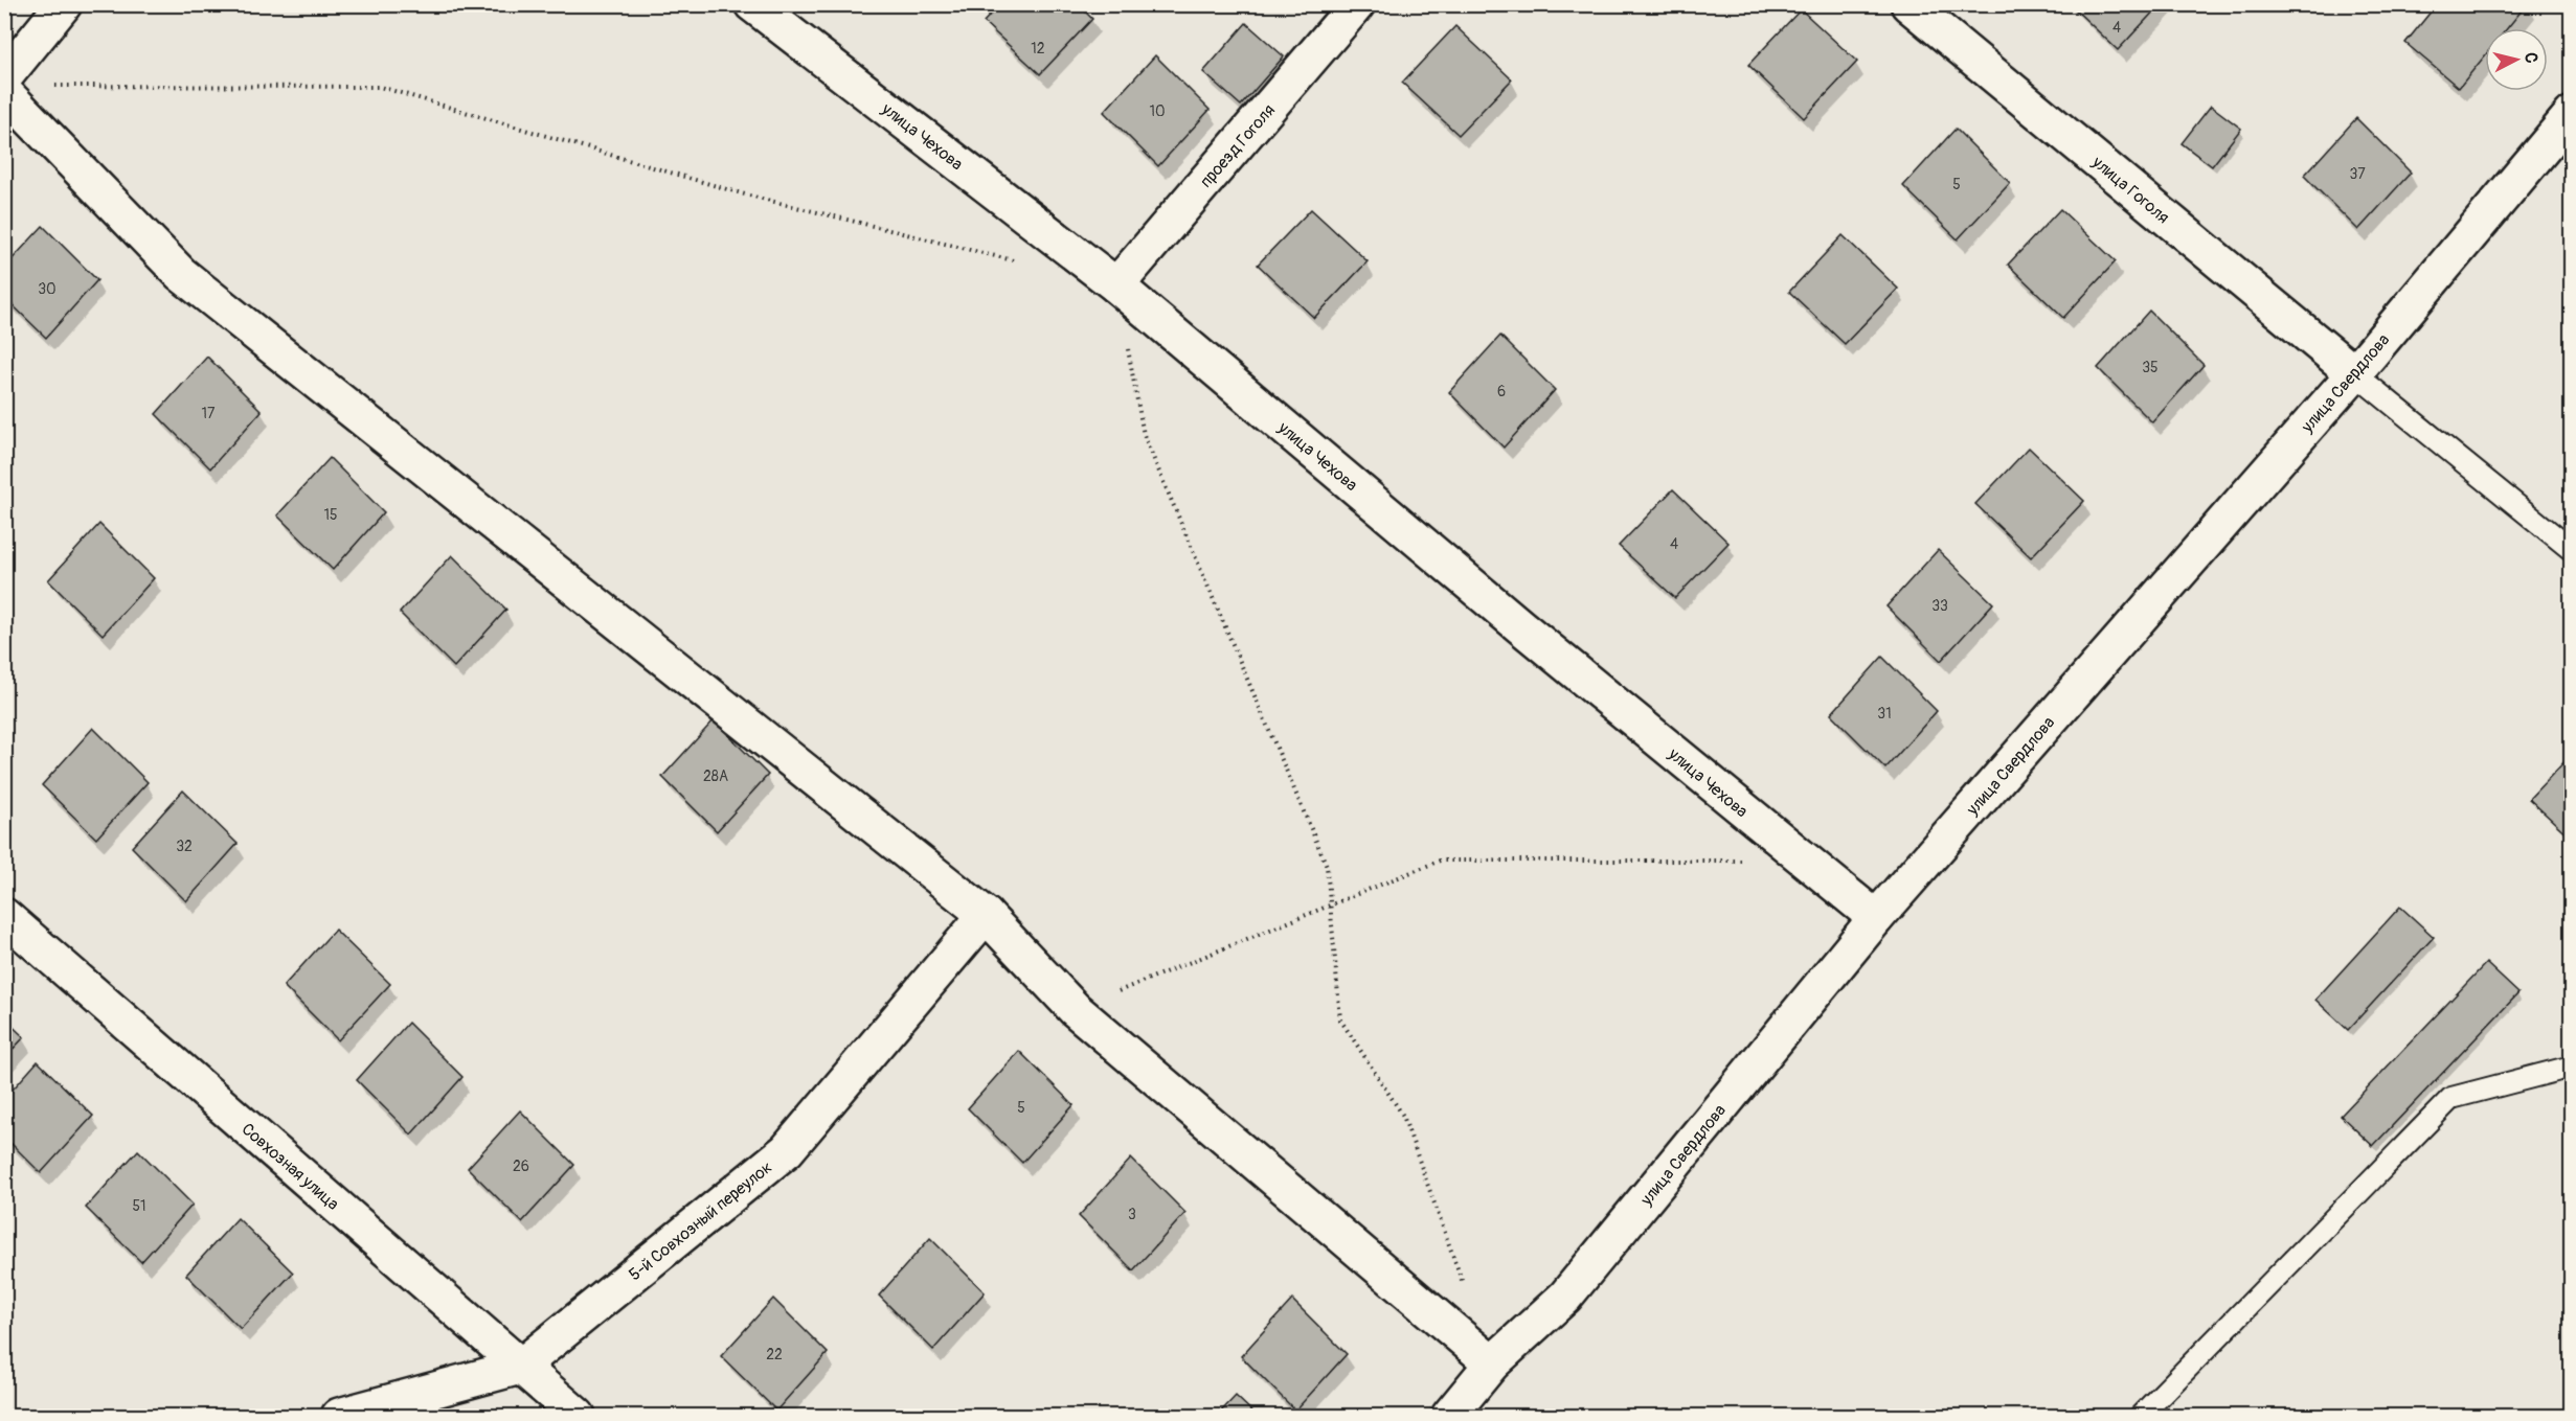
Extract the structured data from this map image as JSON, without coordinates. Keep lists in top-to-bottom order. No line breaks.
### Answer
{"streets":{"street":["улица Чехова","проезд Гоголя","улица Гоголя","улица Свердлова","Совхозная улица","5-й Совхозный переулок"]},"crossings":[["улица Чехова","проезд Гоголя"],["улица Чехова","улица Свердлова"],["улица Гоголя","улица Свердлова"],["Совхозная улица","5-й Совхозный переулок"]],"house_numbers":["4","12","10","37","5","30","35","6","17","15","4","33","31","28А","32","5","26","51","3","22"],"north":"right"}
